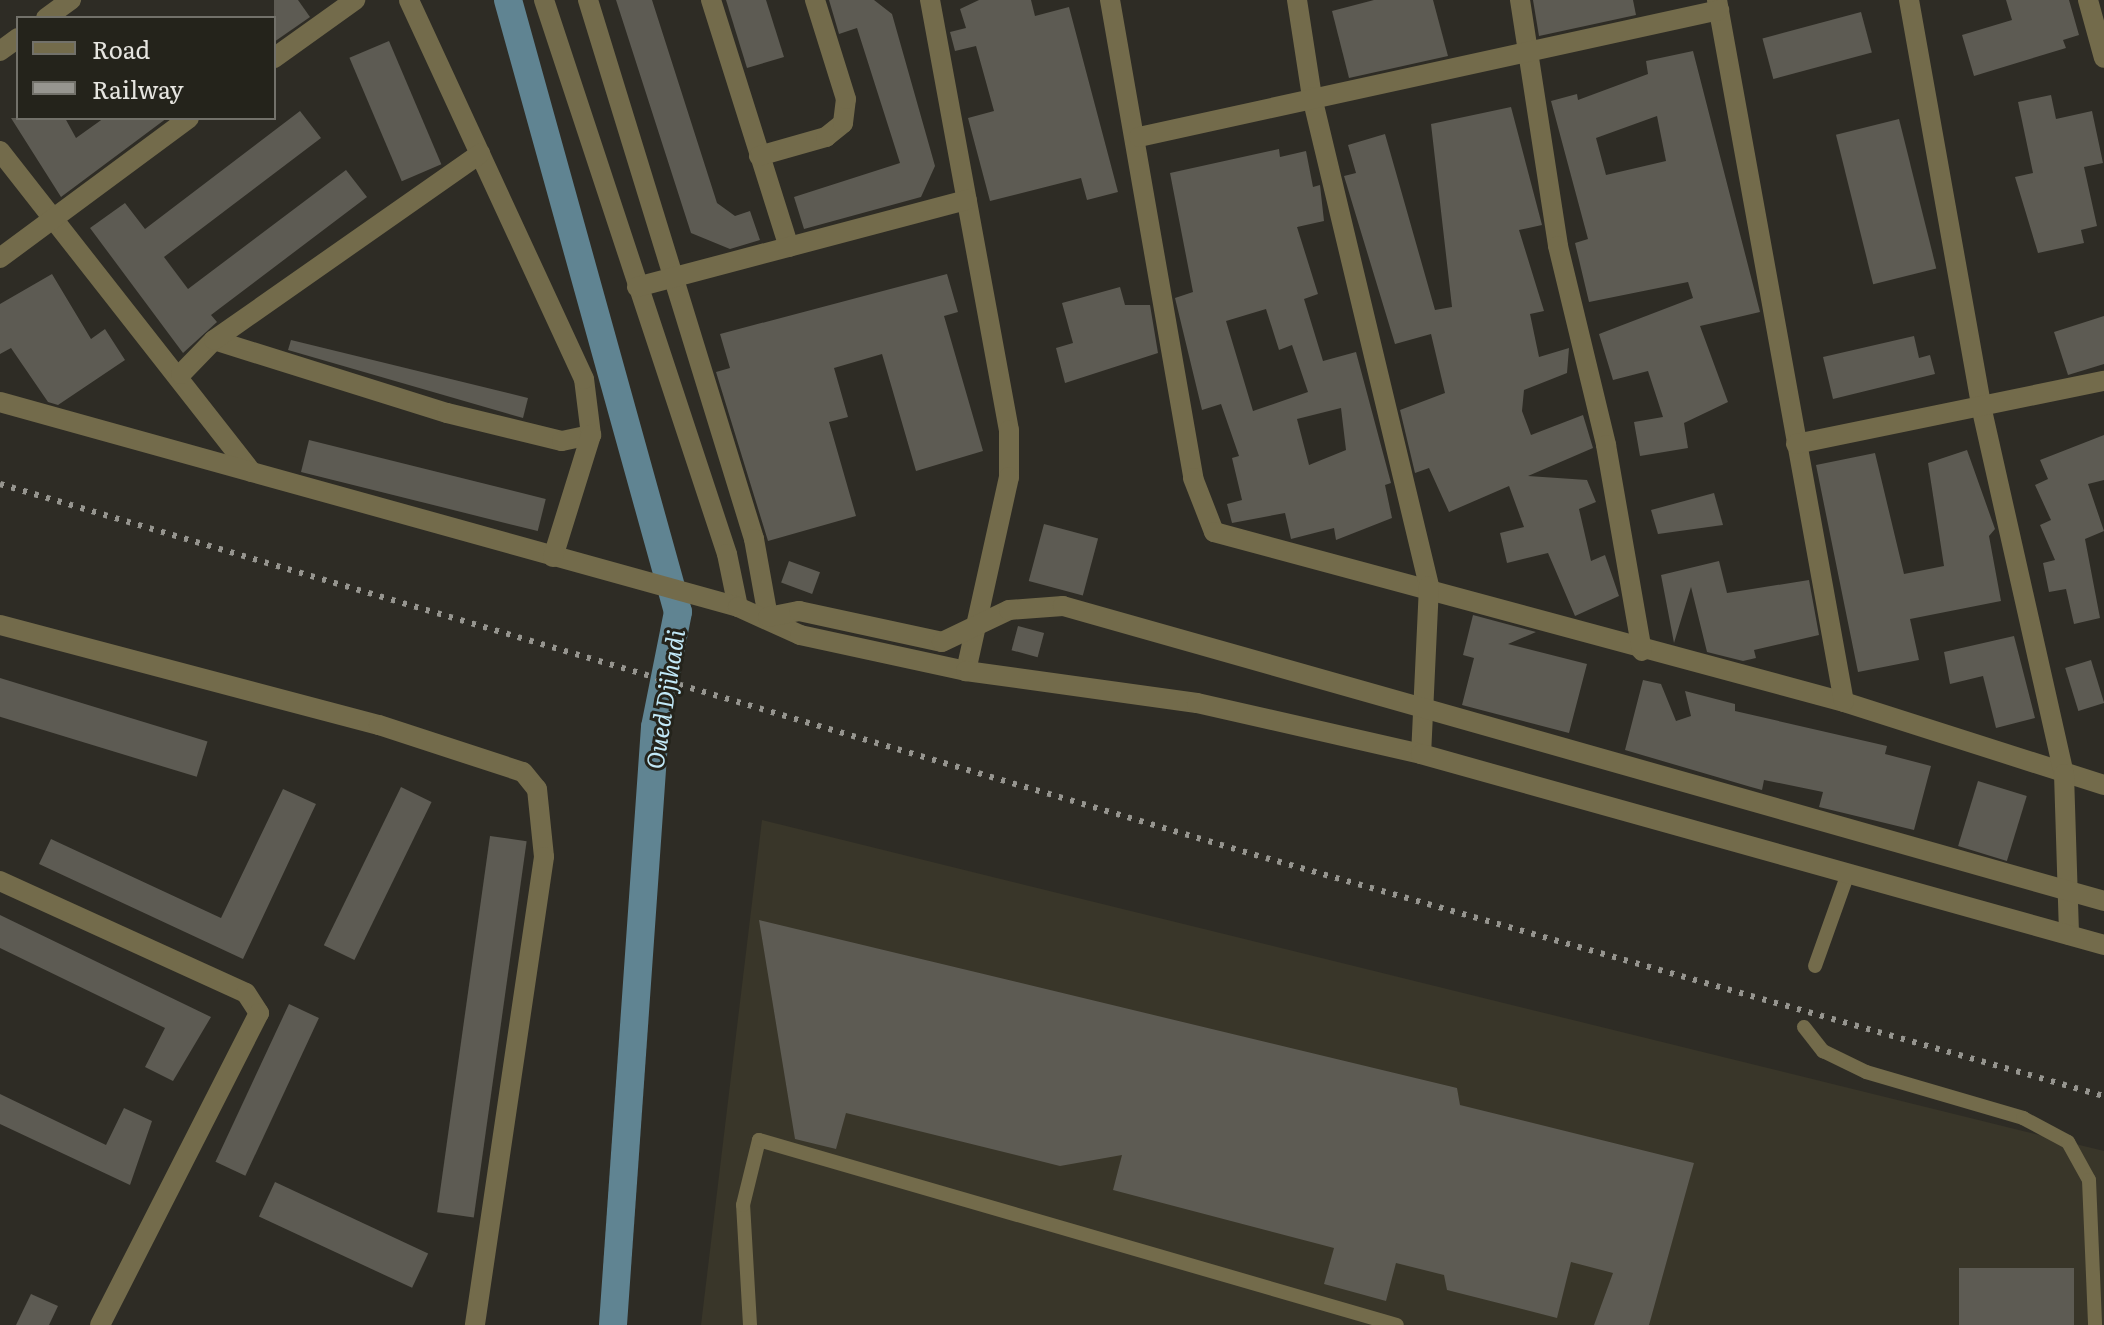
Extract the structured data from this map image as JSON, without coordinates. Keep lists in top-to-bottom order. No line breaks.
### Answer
{"water":["Oued Djihadi"],"legend":["Road","Railway"]}
